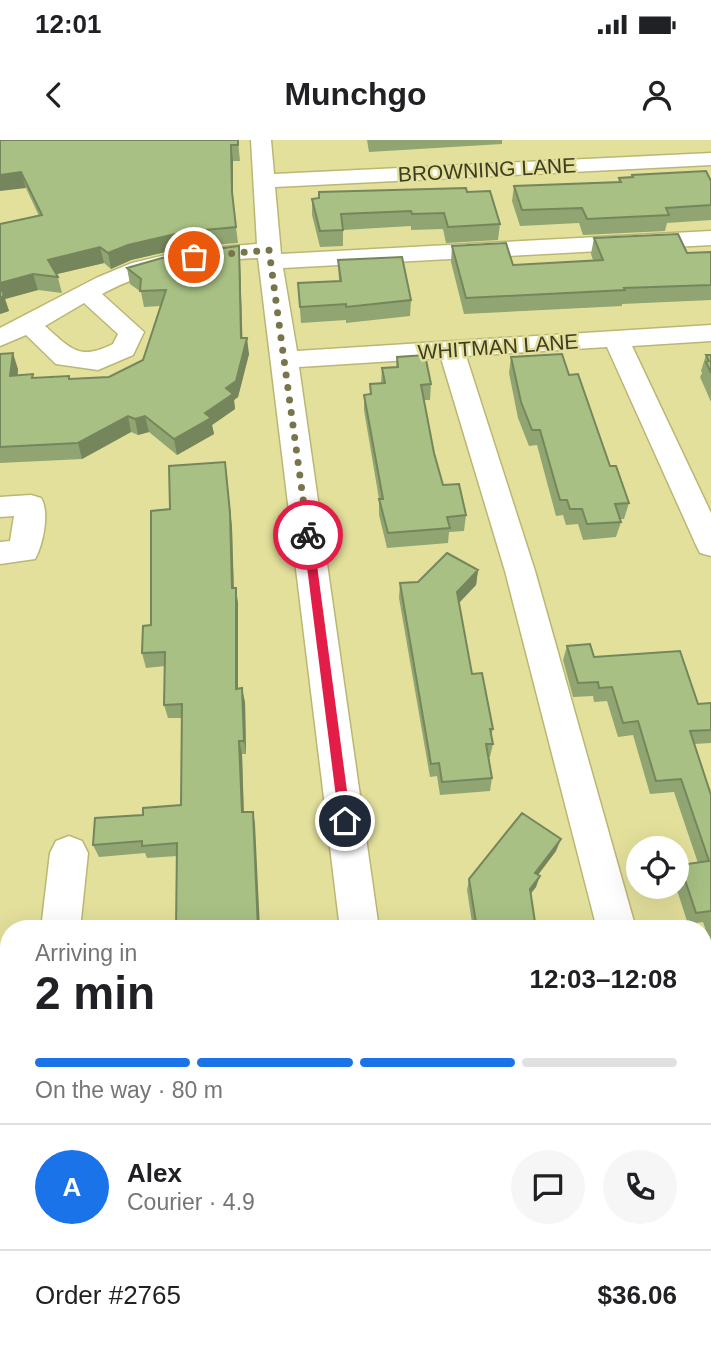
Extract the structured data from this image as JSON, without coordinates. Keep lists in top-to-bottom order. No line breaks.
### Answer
{"streets":{"street":["BROWNING LANE","WHITMAN LANE"]},"page":{"status":"12:01","header":"Munchgo","heading":["2 min","Arriving in","12:03–12:08"],"panel":["Alex","Courier · 4.9","Order #2765","$36.06"],"bar":"On the way · 80 m","round":"A"}}
